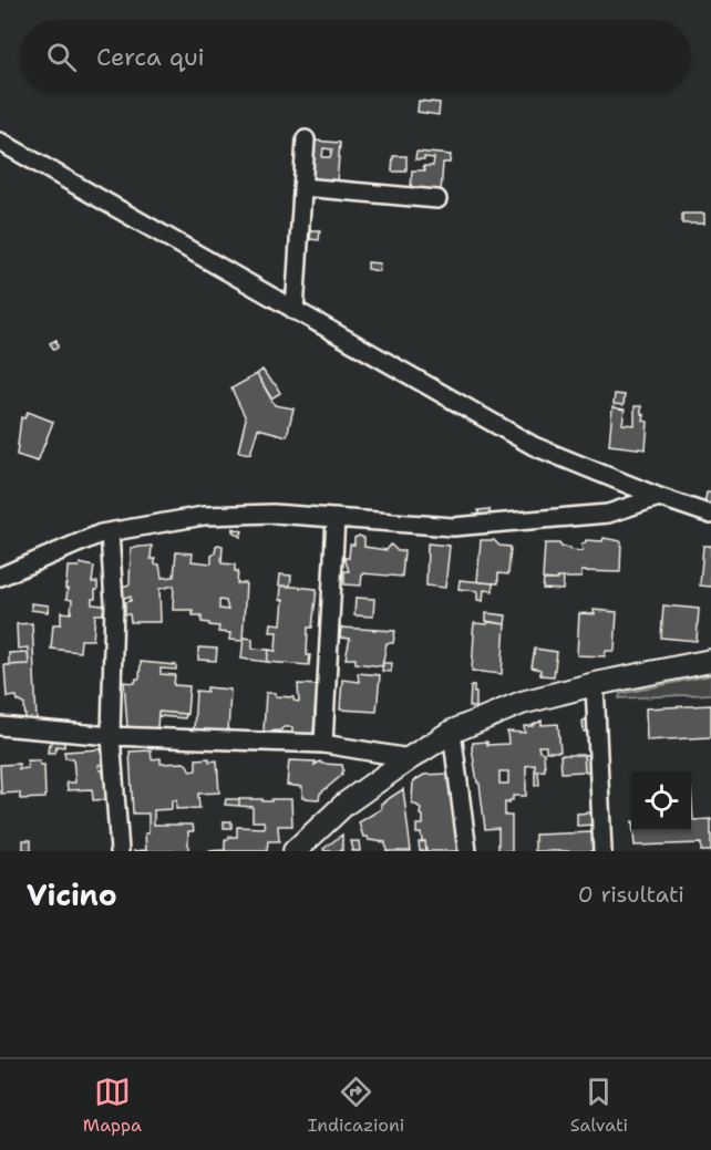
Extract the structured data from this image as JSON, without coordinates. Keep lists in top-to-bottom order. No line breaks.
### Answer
{"page":{"search":"Cerca qui","heading":["Vicino","0 risultati"],"nav":["Mappa","Indicazioni","Salvati"]}}
